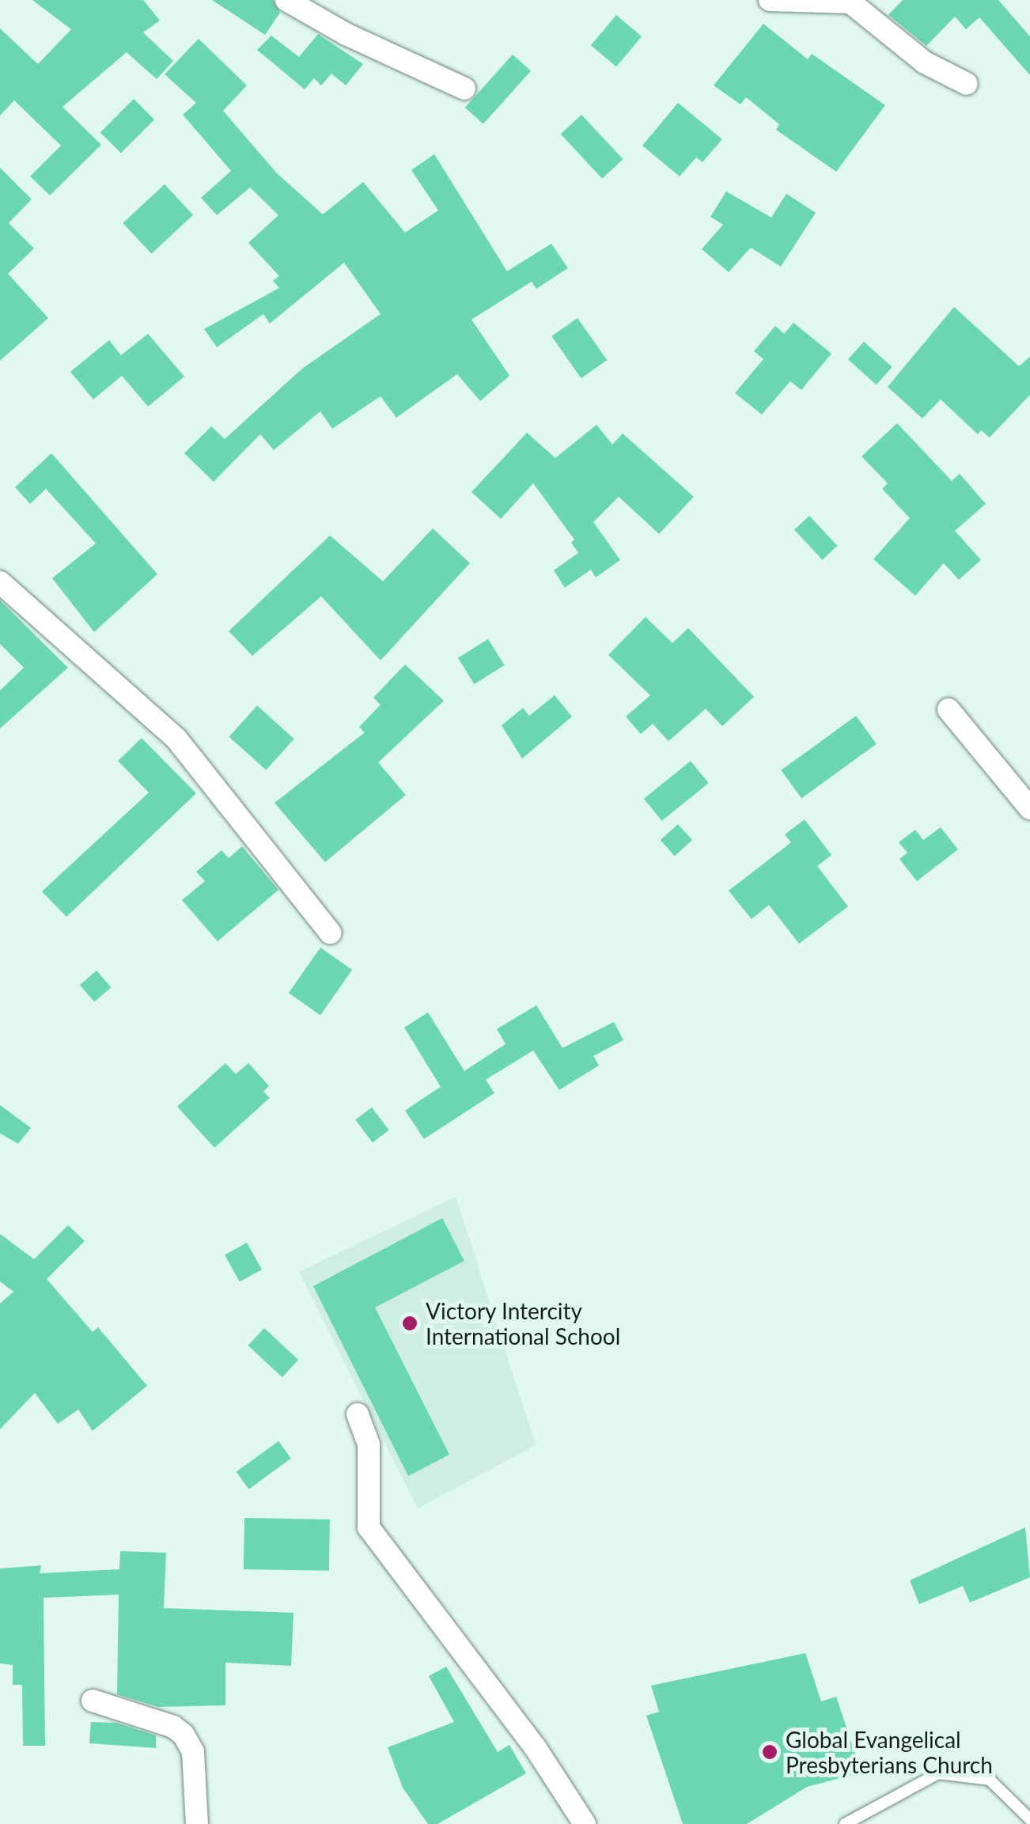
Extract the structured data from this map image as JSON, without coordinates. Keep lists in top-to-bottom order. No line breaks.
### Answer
{"places":["Victory Intercity International School","Global Evangelical Presbyterians Church"]}
